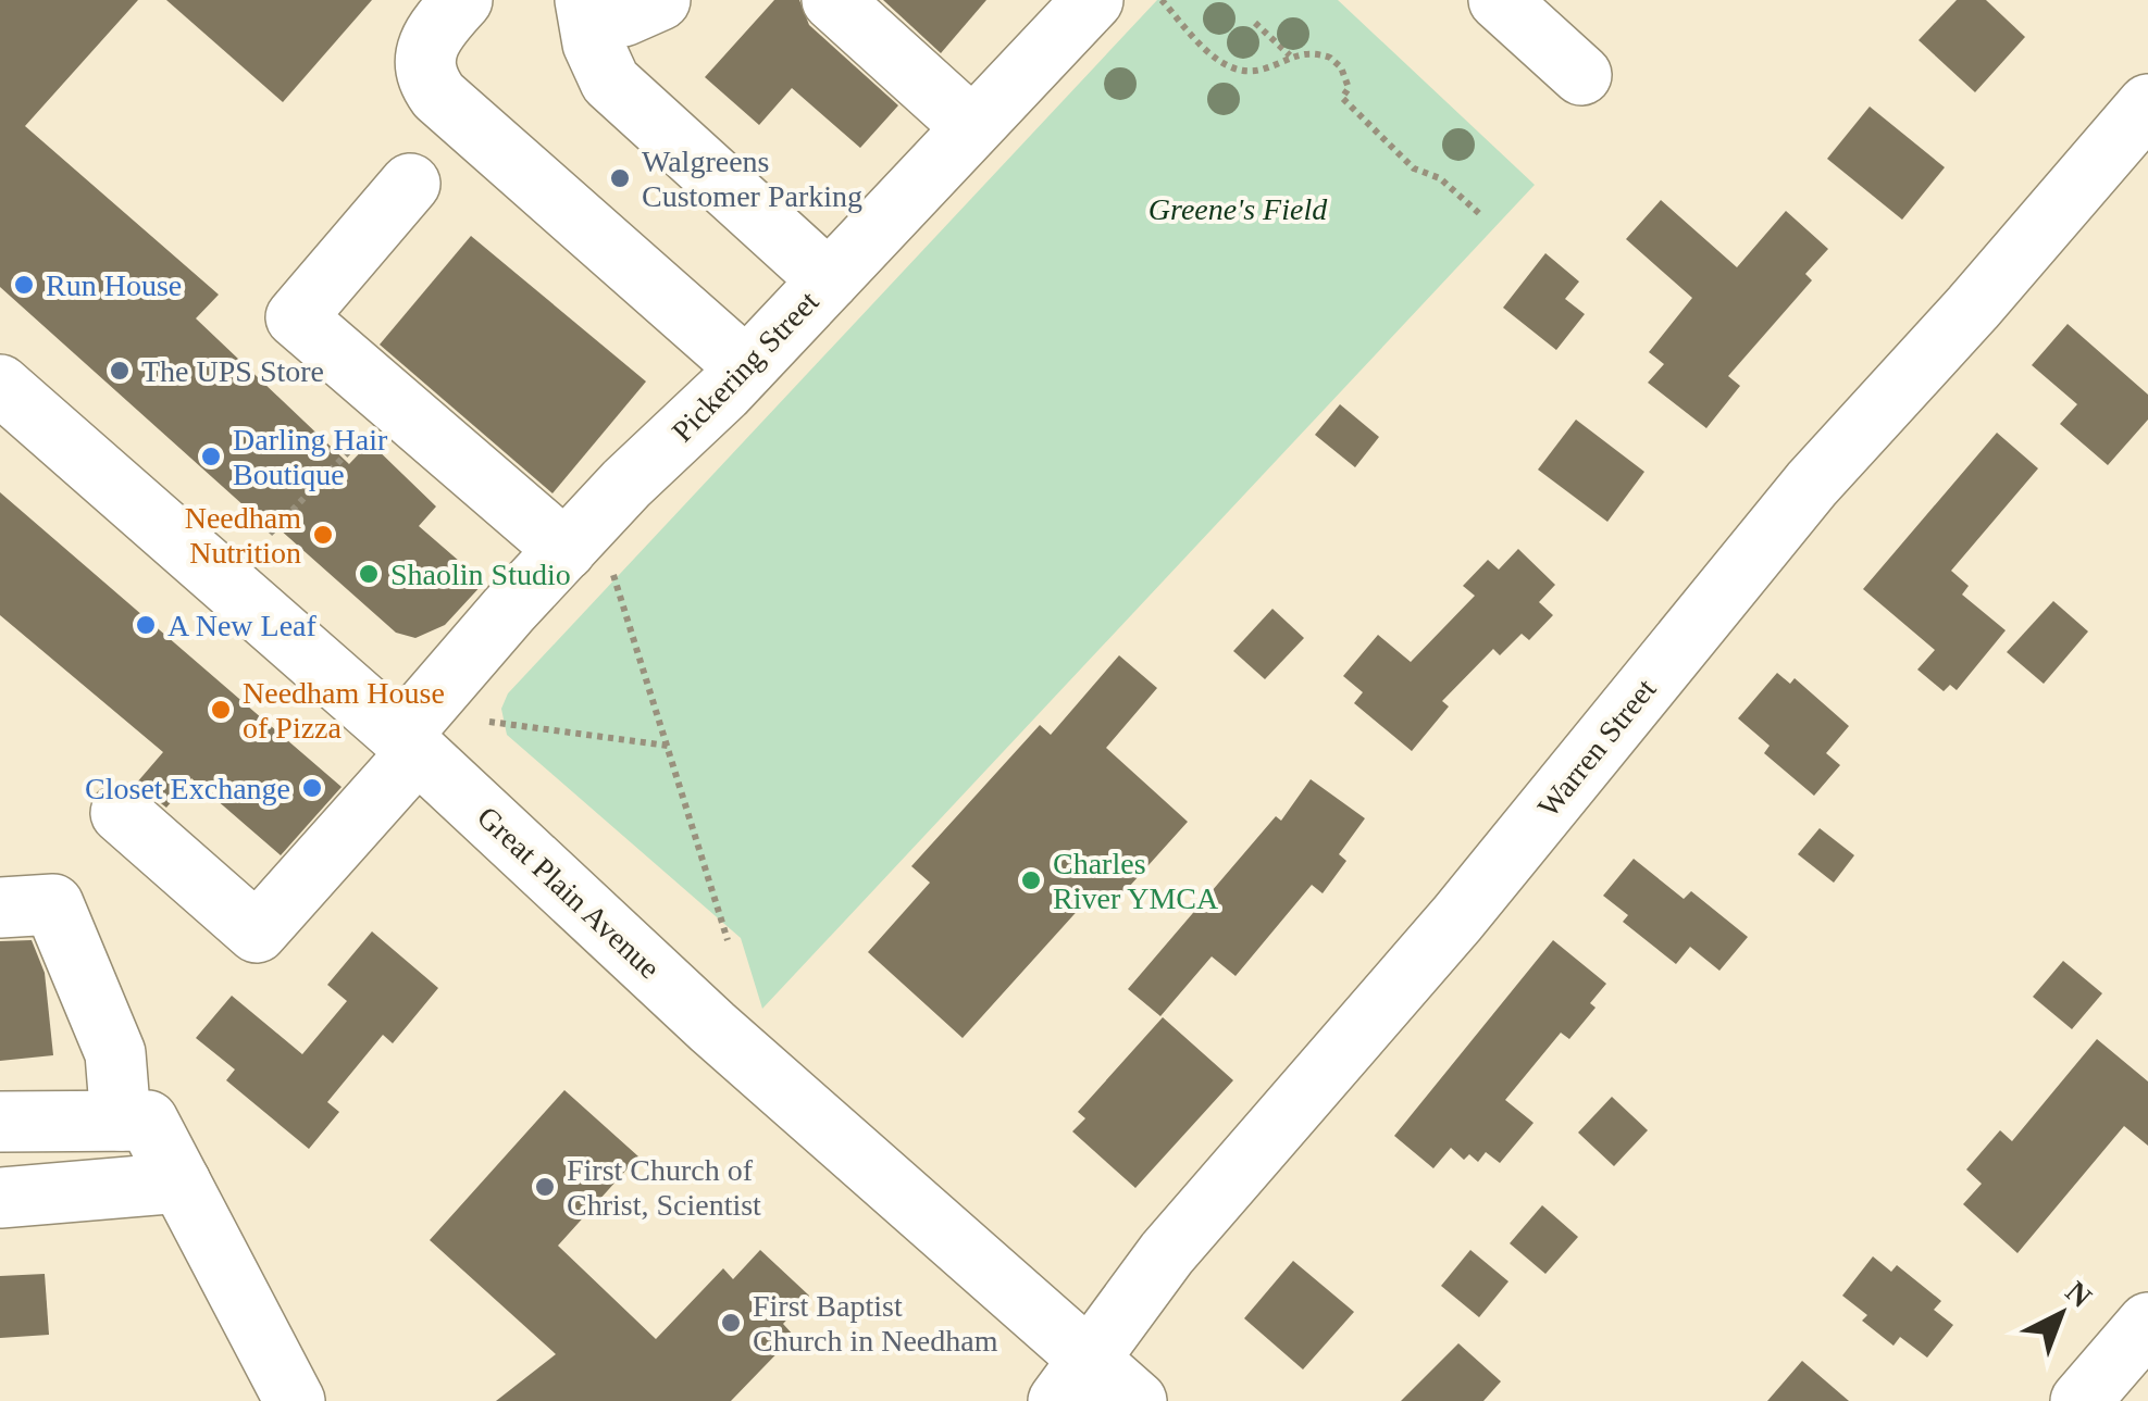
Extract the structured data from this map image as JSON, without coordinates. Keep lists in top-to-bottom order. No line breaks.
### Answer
{"streets":{"street":["Pickering Street","Warren Street","Great Plain Avenue"]},"crossings":[["Pickering Street","Great Plain Avenue"],["Warren Street","Great Plain Avenue"]],"parks":["Greene's Field"],"places":["Walgreens Customer Parking","Run House","The UPS Store","Darling Hair Boutique","Needham Nutrition","Shaolin Studio","A New Leaf","Needham House of Pizza","Closet Exchange","Charles River YMCA","First Church of Christ, Scientist","First Baptist Church in Needham"],"north":"top right"}
